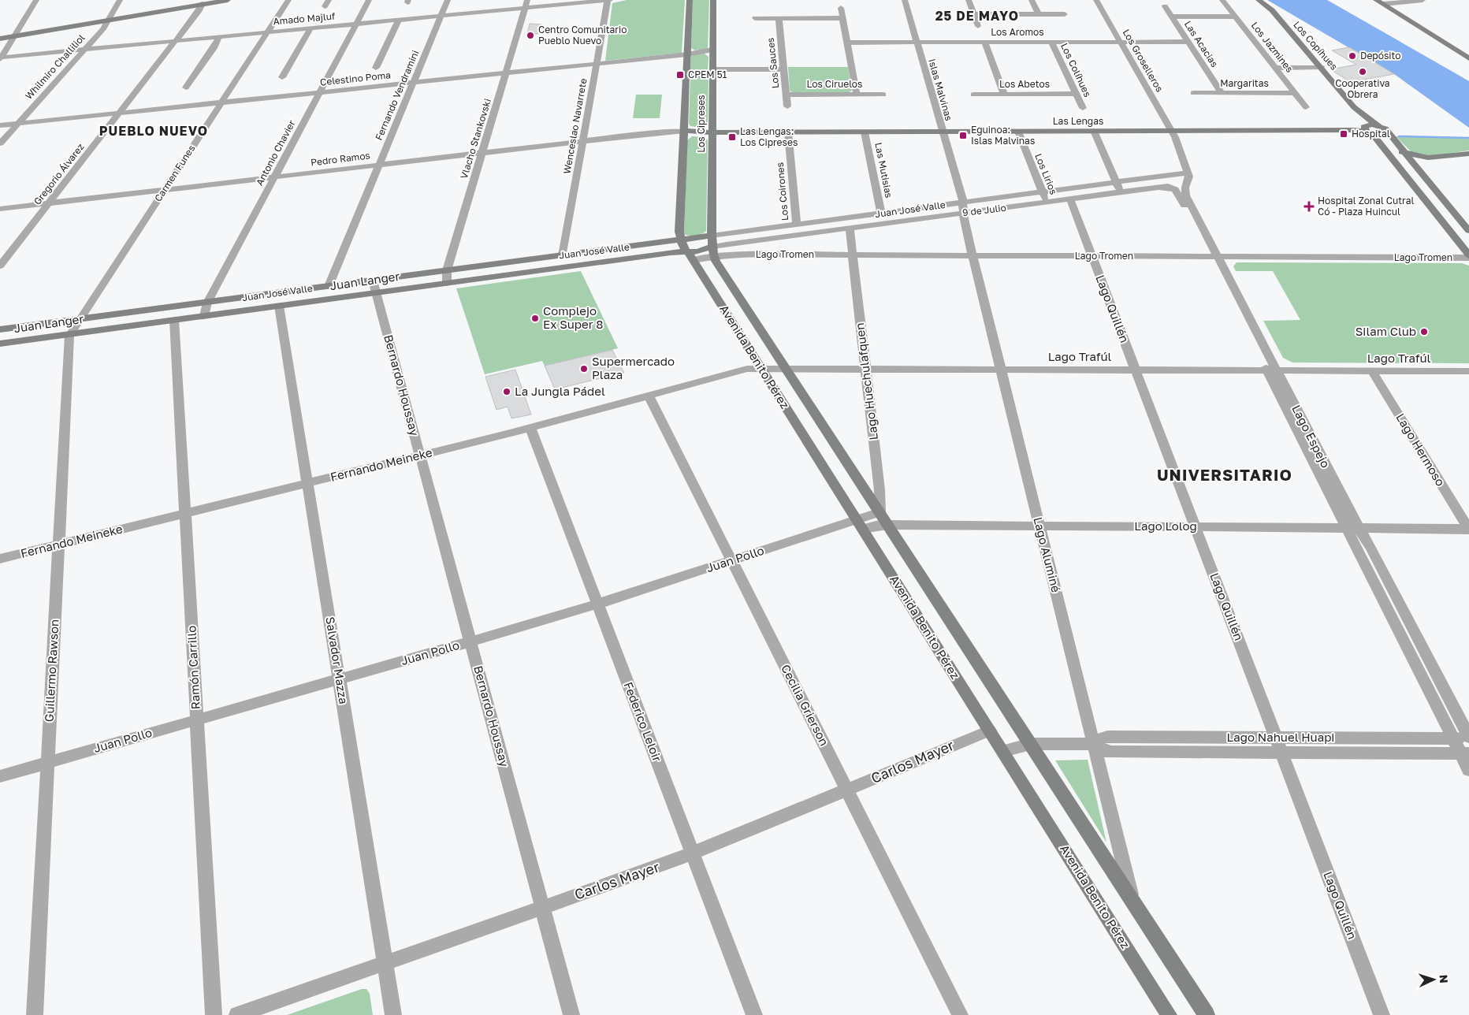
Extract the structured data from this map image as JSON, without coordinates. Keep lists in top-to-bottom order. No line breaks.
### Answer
{"streets":{"main road":["Los Copíhues","Las Lengas","Los Cipreses","Juan José Valle","Juan Langer","Avenida Benito Pérez"],"street":["Amado Majluf","Los Aromos","Las Acacias","Los Jazmines","Los Groselleros","Los Sauces","Whilmiro Challiliol","Los Colíhues","Celestino Poma","Margaritas","Los Ciruelos","Los Abetos","Islas Malvinas","Fernando Vendramini","Wenceslao Navarrete","Vlacho Stankovski","Antonio Chavier","Pedro Ramos","Las Mutisias","Carmen Funes","Gregorio Álvarez","Los Lirios","Los Coirones","9 de Julio","Lago Tromen","Lago Quillén","Lago Trafúl","Lago Huechulafquen","Bernardo Houssay","Lago Espejo","Lago Hermoso","Fernando Meineke","Lago Lolog","Lago Aluminé","Juan Pollo","Salvador Mazza","Ramón Carrillo","Guillermo Rawson","Cecilia Grierson","Federico Leloir","Lago Nahuel Huapi","Carlos Mayer"]},"crossings":[["Amado Majluf","Whilmiro Challiliol"],["Amado Majluf","Fernando Vendramini"],["Amado Majluf","Wenceslao Navarrete"],["Amado Majluf","Vlacho Stankovski"],["Amado Majluf","Antonio Chavier"],["Amado Majluf","Carmen Funes"],["Amado Majluf","Gregorio Álvarez"],["Los Aromos","Las Acacias"],["Los Aromos","Los Groselleros"],["Los Aromos","Los Colíhues"],["Los Aromos","Islas Malvinas"],["Las Acacias","Margaritas"],["Los Copíhues","Las Lengas"],["Los Copíhues","Lago Tromen"],["Los Jazmines","Margaritas"],["Los Groselleros","Las Lengas"],["Los Groselleros","Lago Espejo"],["Los Sauces","Los Ciruelos"],["Whilmiro Challiliol","Celestino Poma"],["Los Colíhues","Los Abetos"],["Celestino Poma","Fernando Vendramini"],["Celestino Poma","Los Cipreses"],["Celestino Poma","Wenceslao Navarrete"],["Celestino Poma","Vlacho Stankovski"],["Celestino Poma","Antonio Chavier"],["Celestino Poma","Carmen Funes"],["Celestino Poma","Gregorio Álvarez"],["Islas Malvinas","Las Lengas"],["Islas Malvinas","Juan José Valle"],["Islas Malvinas","9 de Julio"],["Islas Malvinas","Lago Aluminé"],["Fernando Vendramini","Pedro Ramos"],["Fernando Vendramini","Juan José Valle"],["Las Lengas","Los Cipreses"],["Las Lengas","Pedro Ramos"],["Las Lengas","Las Mutisias"],["Las Lengas","Los Lirios"],["Las Lengas","Los Coirones"],["Las Lengas","Lago Espejo"],["Los Cipreses","Pedro Ramos"],["Los Cipreses","Juan José Valle"],["Los Cipreses","9 de Julio"],["Los Cipreses","Lago Tromen"],["Los Cipreses","Avenida Benito Pérez"],["Wenceslao Navarrete","Pedro Ramos"],["Wenceslao Navarrete","Juan José Valle"],["Vlacho Stankovski","Pedro Ramos"],["Vlacho Stankovski","Juan José Valle"],["Vlacho Stankovski","Juan Langer"],["Antonio Chavier","Pedro Ramos"],["Antonio Chavier","Juan José Valle"],["Antonio Chavier","Juan Langer"],["Pedro Ramos","Carmen Funes"],["Pedro Ramos","Gregorio Álvarez"],["Las Mutisias","Juan José Valle"],["Carmen Funes","Juan José Valle"],["Carmen Funes","Juan Langer"],["Carmen Funes","Guillermo Rawson"],["Los Lirios","Juan José Valle"],["Los Lirios","9 de Julio"],["Los Coirones","Juan José Valle"],["Juan José Valle","9 de Julio"],["Juan José Valle","Lago Tromen"],["Juan José Valle","Juan Langer"],["Juan José Valle","Avenida Benito Pérez"],["Juan José Valle","Bernardo Houssay"],["Juan José Valle","Lago Espejo"],["Juan José Valle","Lago Aluminé"],["Juan José Valle","Guillermo Rawson"],["9 de Julio","Lago Tromen"],["9 de Julio","Lago Quillén"],["9 de Julio","Avenida Benito Pérez"],["9 de Julio","Lago Huechulafquen"],["9 de Julio","Lago Espejo"],["9 de Julio","Lago Aluminé"],["Lago Tromen","Juan Langer"],["Lago Tromen","Lago Quillén"],["Lago Tromen","Avenida Benito Pérez"],["Lago Tromen","Lago Huechulafquen"],["Lago Tromen","Lago Espejo"],["Lago Tromen","Lago Aluminé"],["Juan Langer","Avenida Benito Pérez"],["Juan Langer","Bernardo Houssay"],["Juan Langer","Salvador Mazza"],["Juan Langer","Ramón Carrillo"],["Juan Langer","Guillermo Rawson"],["Lago Quillén","Lago Trafúl"],["Lago Quillén","Lago Lolog"],["Lago Quillén","Lago Nahuel Huapi"],["Avenida Benito Pérez","Lago Trafúl"],["Avenida Benito Pérez","Lago Huechulafquen"],["Avenida Benito Pérez","Fernando Meineke"],["Avenida Benito Pérez","Lago Lolog"],["Avenida Benito Pérez","Lago Aluminé"],["Avenida Benito Pérez","Juan Pollo"],["Avenida Benito Pérez","Lago Nahuel Huapi"],["Avenida Benito Pérez","Carlos Mayer"],["Lago Trafúl","Lago Huechulafquen"],["Lago Trafúl","Lago Espejo"],["Lago Trafúl","Lago Hermoso"],["Lago Trafúl","Fernando Meineke"],["Lago Trafúl","Lago Aluminé"],["Bernardo Houssay","Fernando Meineke"],["Bernardo Houssay","Juan Pollo"],["Bernardo Houssay","Carlos Mayer"],["Lago Espejo","Lago Lolog"],["Lago Espejo","Lago Nahuel Huapi"],["Lago Hermoso","Lago Lolog"],["Fernando Meineke","Salvador Mazza"],["Fernando Meineke","Ramón Carrillo"],["Fernando Meineke","Guillermo Rawson"],["Fernando Meineke","Cecilia Grierson"],["Fernando Meineke","Federico Leloir"],["Lago Lolog","Lago Aluminé"],["Lago Lolog","Juan Pollo"],["Lago Aluminé","Lago Nahuel Huapi"],["Juan Pollo","Salvador Mazza"],["Juan Pollo","Ramón Carrillo"],["Juan Pollo","Guillermo Rawson"],["Juan Pollo","Cecilia Grierson"],["Juan Pollo","Federico Leloir"],["Salvador Mazza","Carlos Mayer"],["Cecilia Grierson","Carlos Mayer"],["Federico Leloir","Carlos Mayer"]],"districts":["25 DE MAYO","PUEBLO NUEVO","UNIVERSITARIO"],"places":{"other":["Centro Comunitario Pueblo Nuevo","Depósito","Cooperativa Obrera","Complejo Ex Super 8","Silam Club","Supermercado Plaza","La Jungla Pádel"],"transit":["CPEM 51","Hospital","Eguinoa: Islas Malvinas","Las Lengas: Los Cipreses"],"health":["Hospital Zonal Cutral Có - Plaza Huincul"]},"north":"right"}
